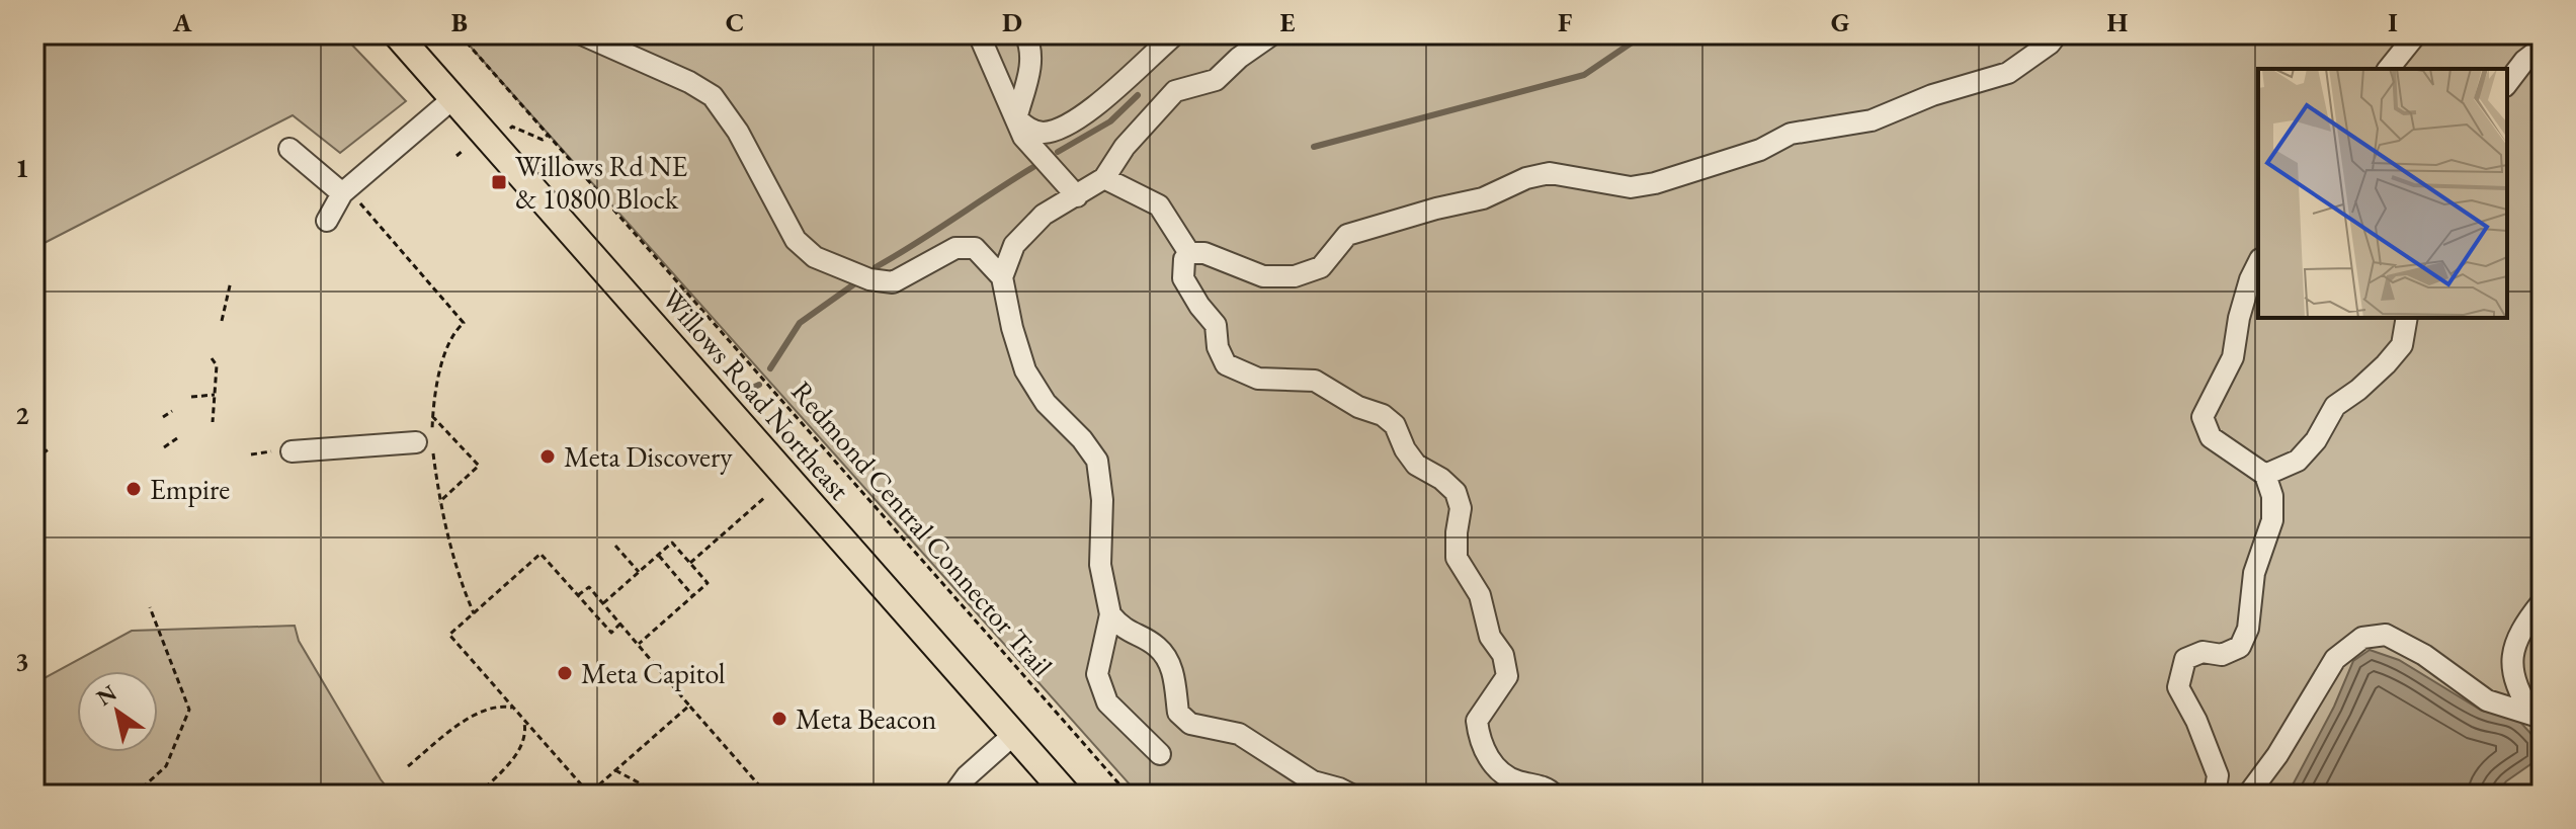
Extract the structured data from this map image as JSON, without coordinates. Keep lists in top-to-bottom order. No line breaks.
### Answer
{"streets":{"main road":["Willows Road Northeast"],"path":["Redmond Central Connector Trail"]},"places":{"transit":["Willows Rd NE & 10800 Block"],"other":["Meta Discovery","Empire","Meta Capitol","Meta Beacon"]},"north":"top left","grid":{"columns":["A","B","C","D","E","F","G","H","I"],"rows":["1","2","3"]}}
